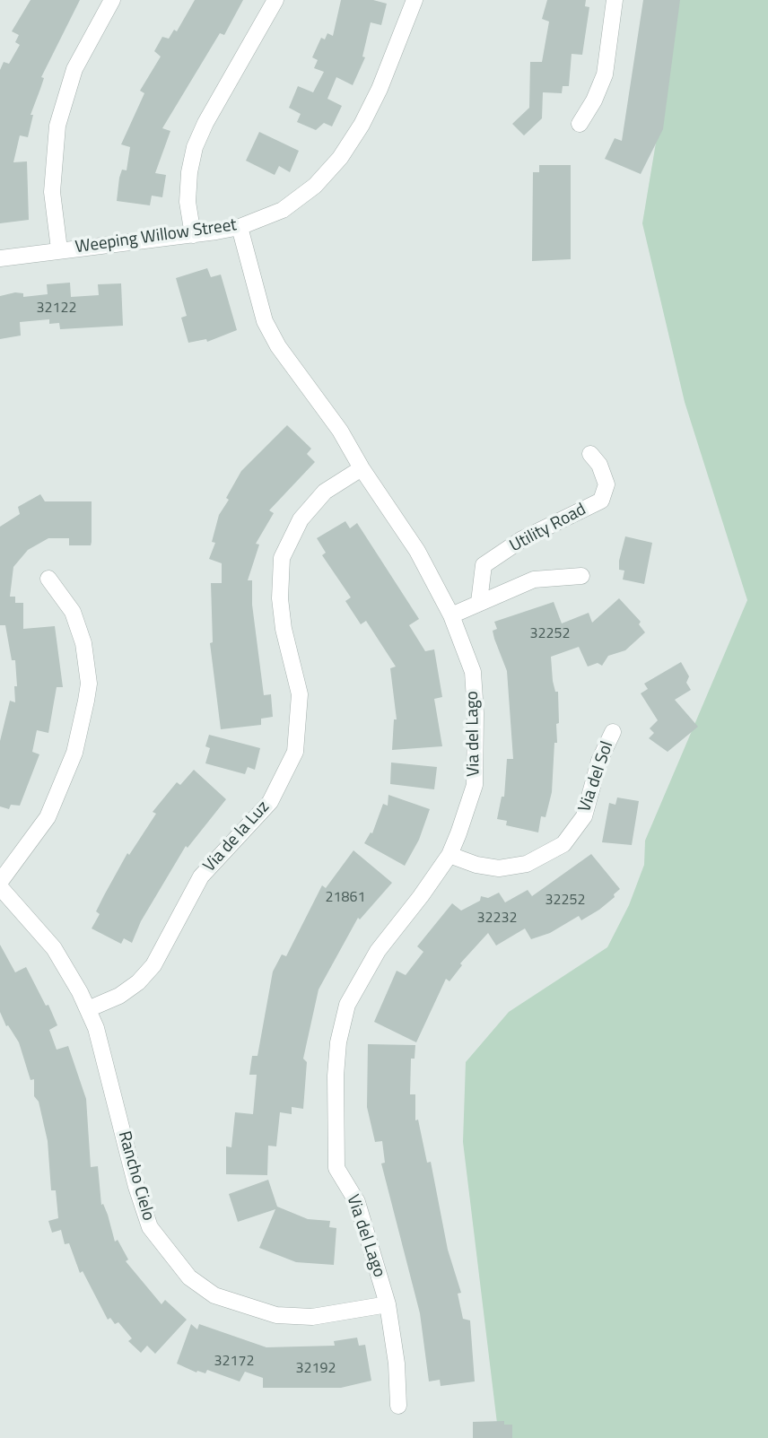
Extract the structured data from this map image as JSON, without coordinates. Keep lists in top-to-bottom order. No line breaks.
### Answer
{"streets":{"street":["Weeping Willow Street","Utility Road","Via del Lago","Via del Sol","Via de la Luz","Rancho Cielo"]},"crossings":[["Weeping Willow Street","Via del Lago"],["Via del Lago","Via del Sol"],["Via del Lago","Via de la Luz"],["Via del Lago","Rancho Cielo"],["Via de la Luz","Rancho Cielo"]],"house_numbers":["32122","32252","21861","32252","32232","32172","32192"]}
